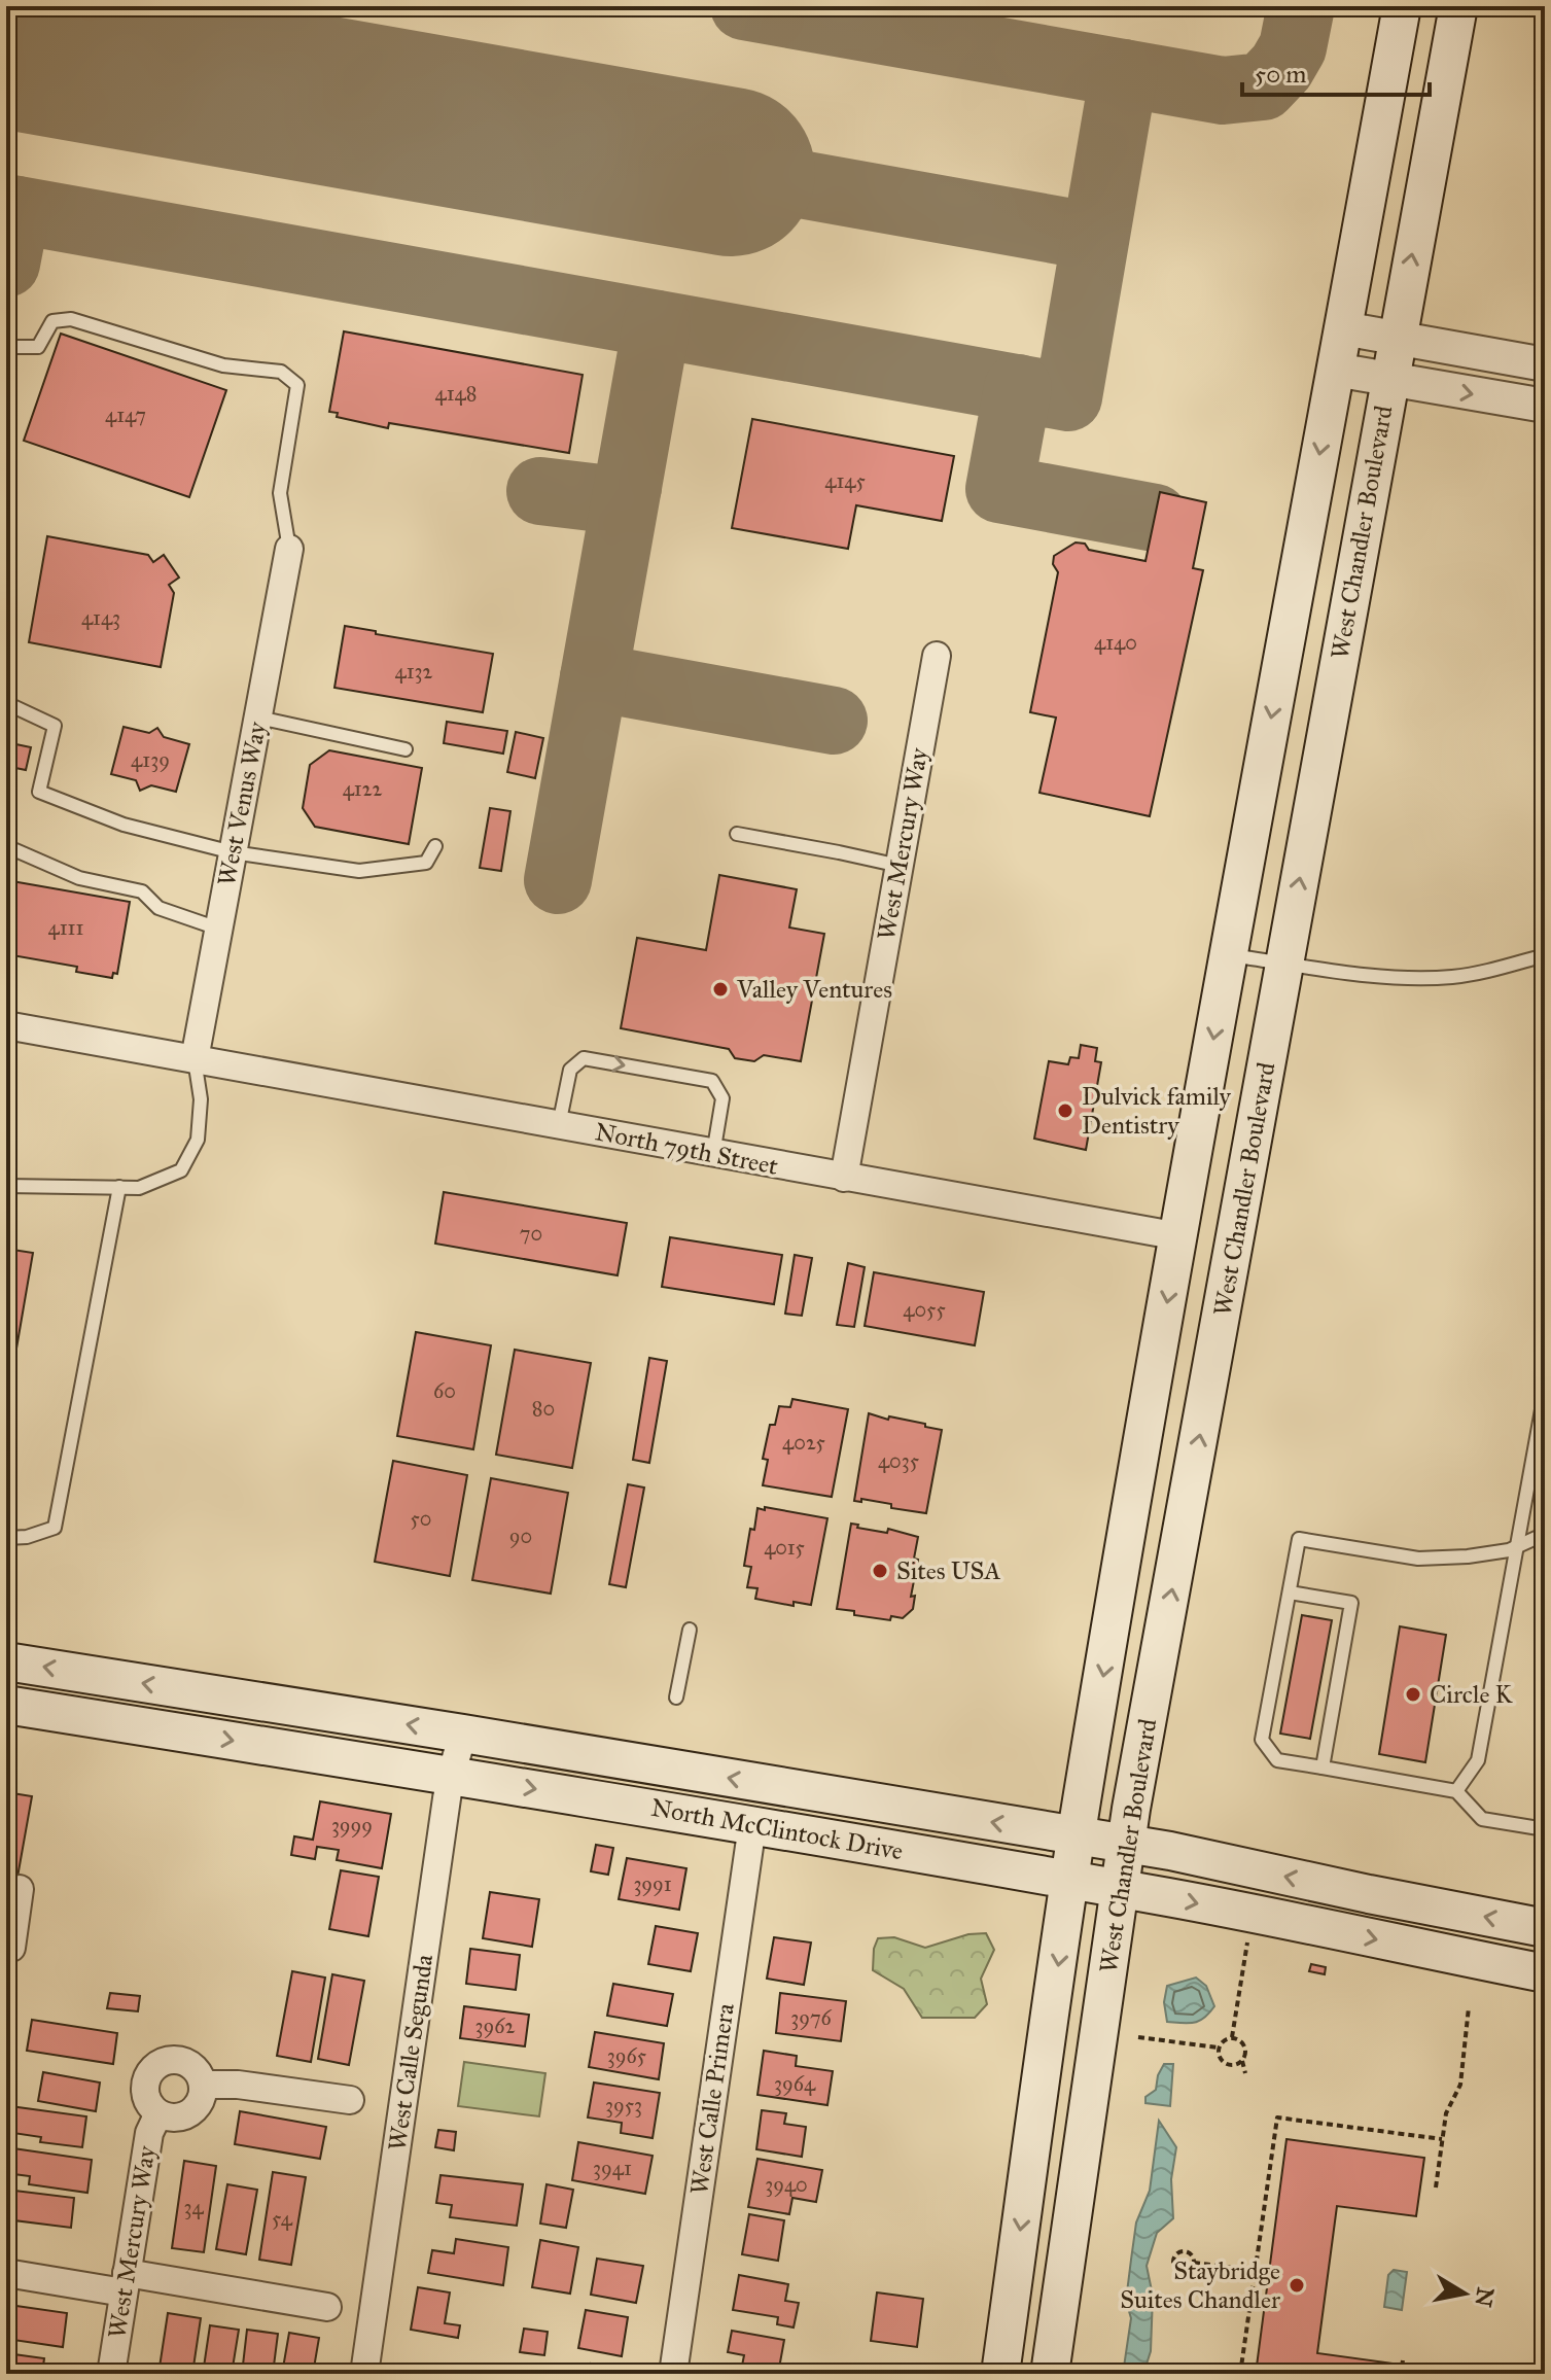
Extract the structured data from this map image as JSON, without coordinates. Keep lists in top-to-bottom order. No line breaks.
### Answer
{"streets":{"main road":["West Chandler Boulevard","North McClintock Drive"],"street":["West Venus Way","West Mercury Way","North 79th Street","West Calle Segunda","West Calle Primera"]},"crossings":[["West Chandler Boulevard","North 79th Street"],["West Chandler Boulevard","North McClintock Drive"],["West Venus Way","North 79th Street"],["West Mercury Way","North 79th Street"],["North McClintock Drive","West Calle Segunda"],["North McClintock Drive","West Calle Primera"]],"places":["Valley Ventures","Dulvick family Dentistry","Sites USA","Circle K","Staybridge Suites Chandler"],"house_numbers":["4148","4147","4145","4143","4140","4132","4139","4122","4111","70","4055","60","80","4025","4035","50","90","4015","3999","3991","3976","3962","3965","3964","3953","3941","3940","34","54"],"scale_bar":"50 m","north":"right"}
